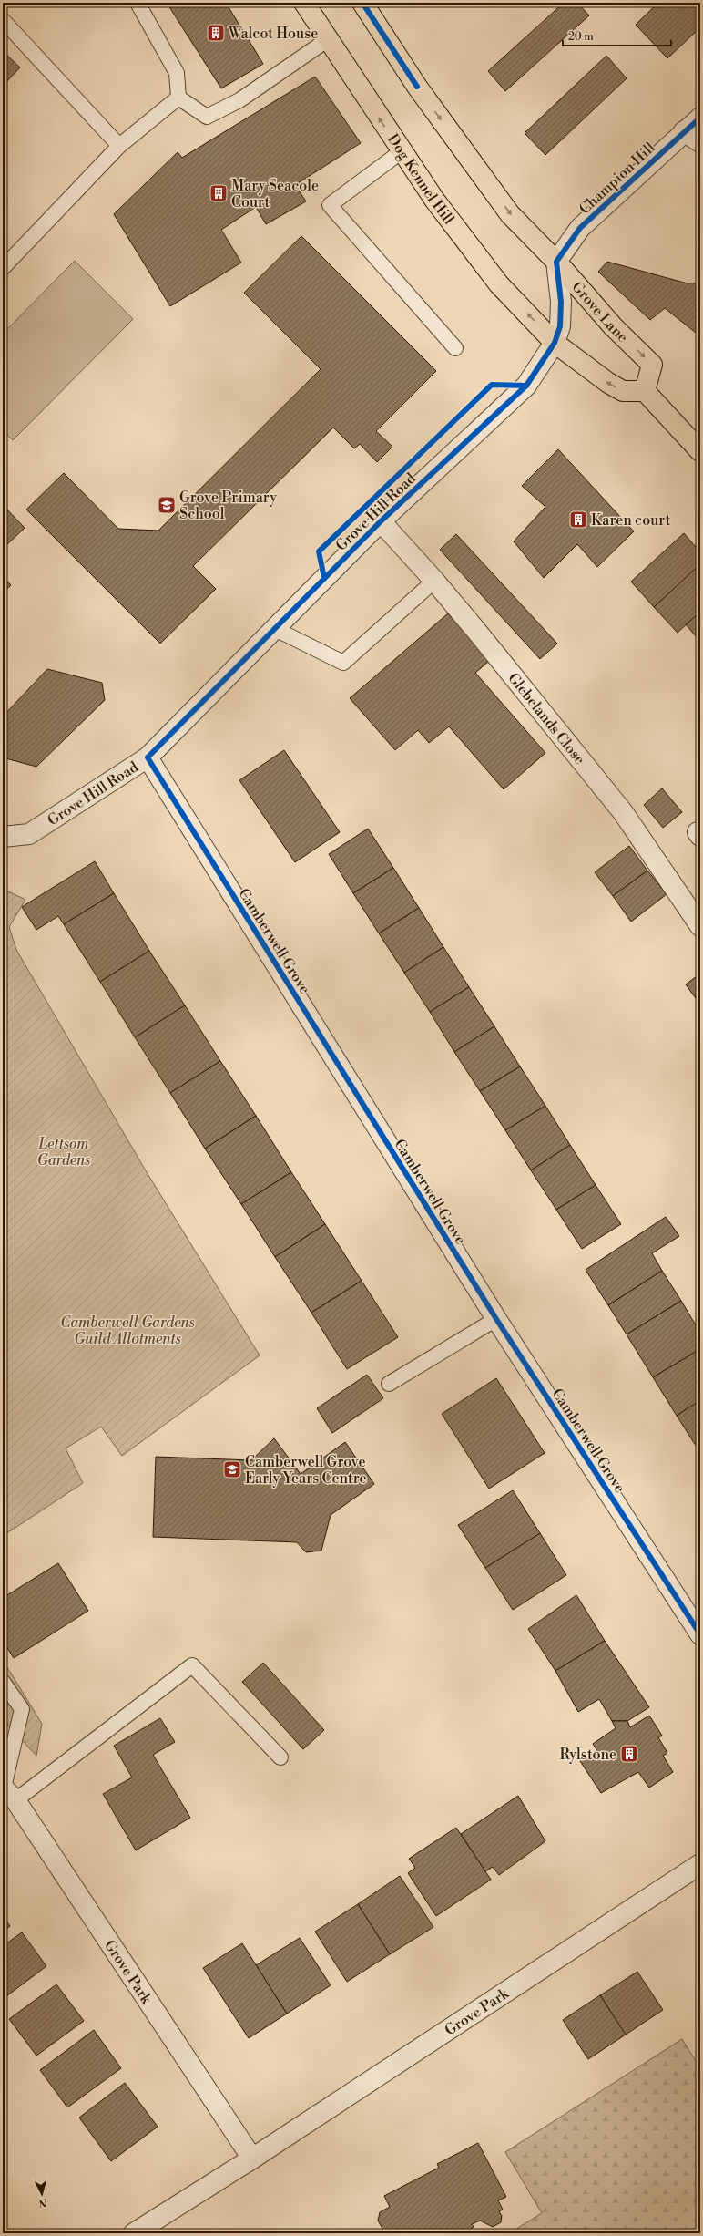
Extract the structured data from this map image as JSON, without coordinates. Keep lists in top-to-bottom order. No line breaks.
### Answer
{"streets":{"main road":["Dog Kennel Hill","Grove Lane"],"street":["Champion Hill","Grove Hill Road","Glebelands Close","Camberwell Grove","Grove Park"]},"crossings":[["Champion Hill","Grove Lane"],["Dog Kennel Hill","Grove Lane"],["Dog Kennel Hill","Grove Hill Road"],["Grove Lane","Grove Hill Road"],["Grove Hill Road","Glebelands Close"],["Grove Hill Road","Camberwell Grove"]],"one_way":["Grove Lane"],"parks":["Lettsom Gardens","Camberwell Gardens Guild Allotments"],"places":{"building":["Walcot House","Mary Seacole Court","Karen court","Rylstone"],"school or university":["Grove Primary School","Camberwell Grove Early Years Centre"]},"scale_bar":"20 m","north":"bottom"}
